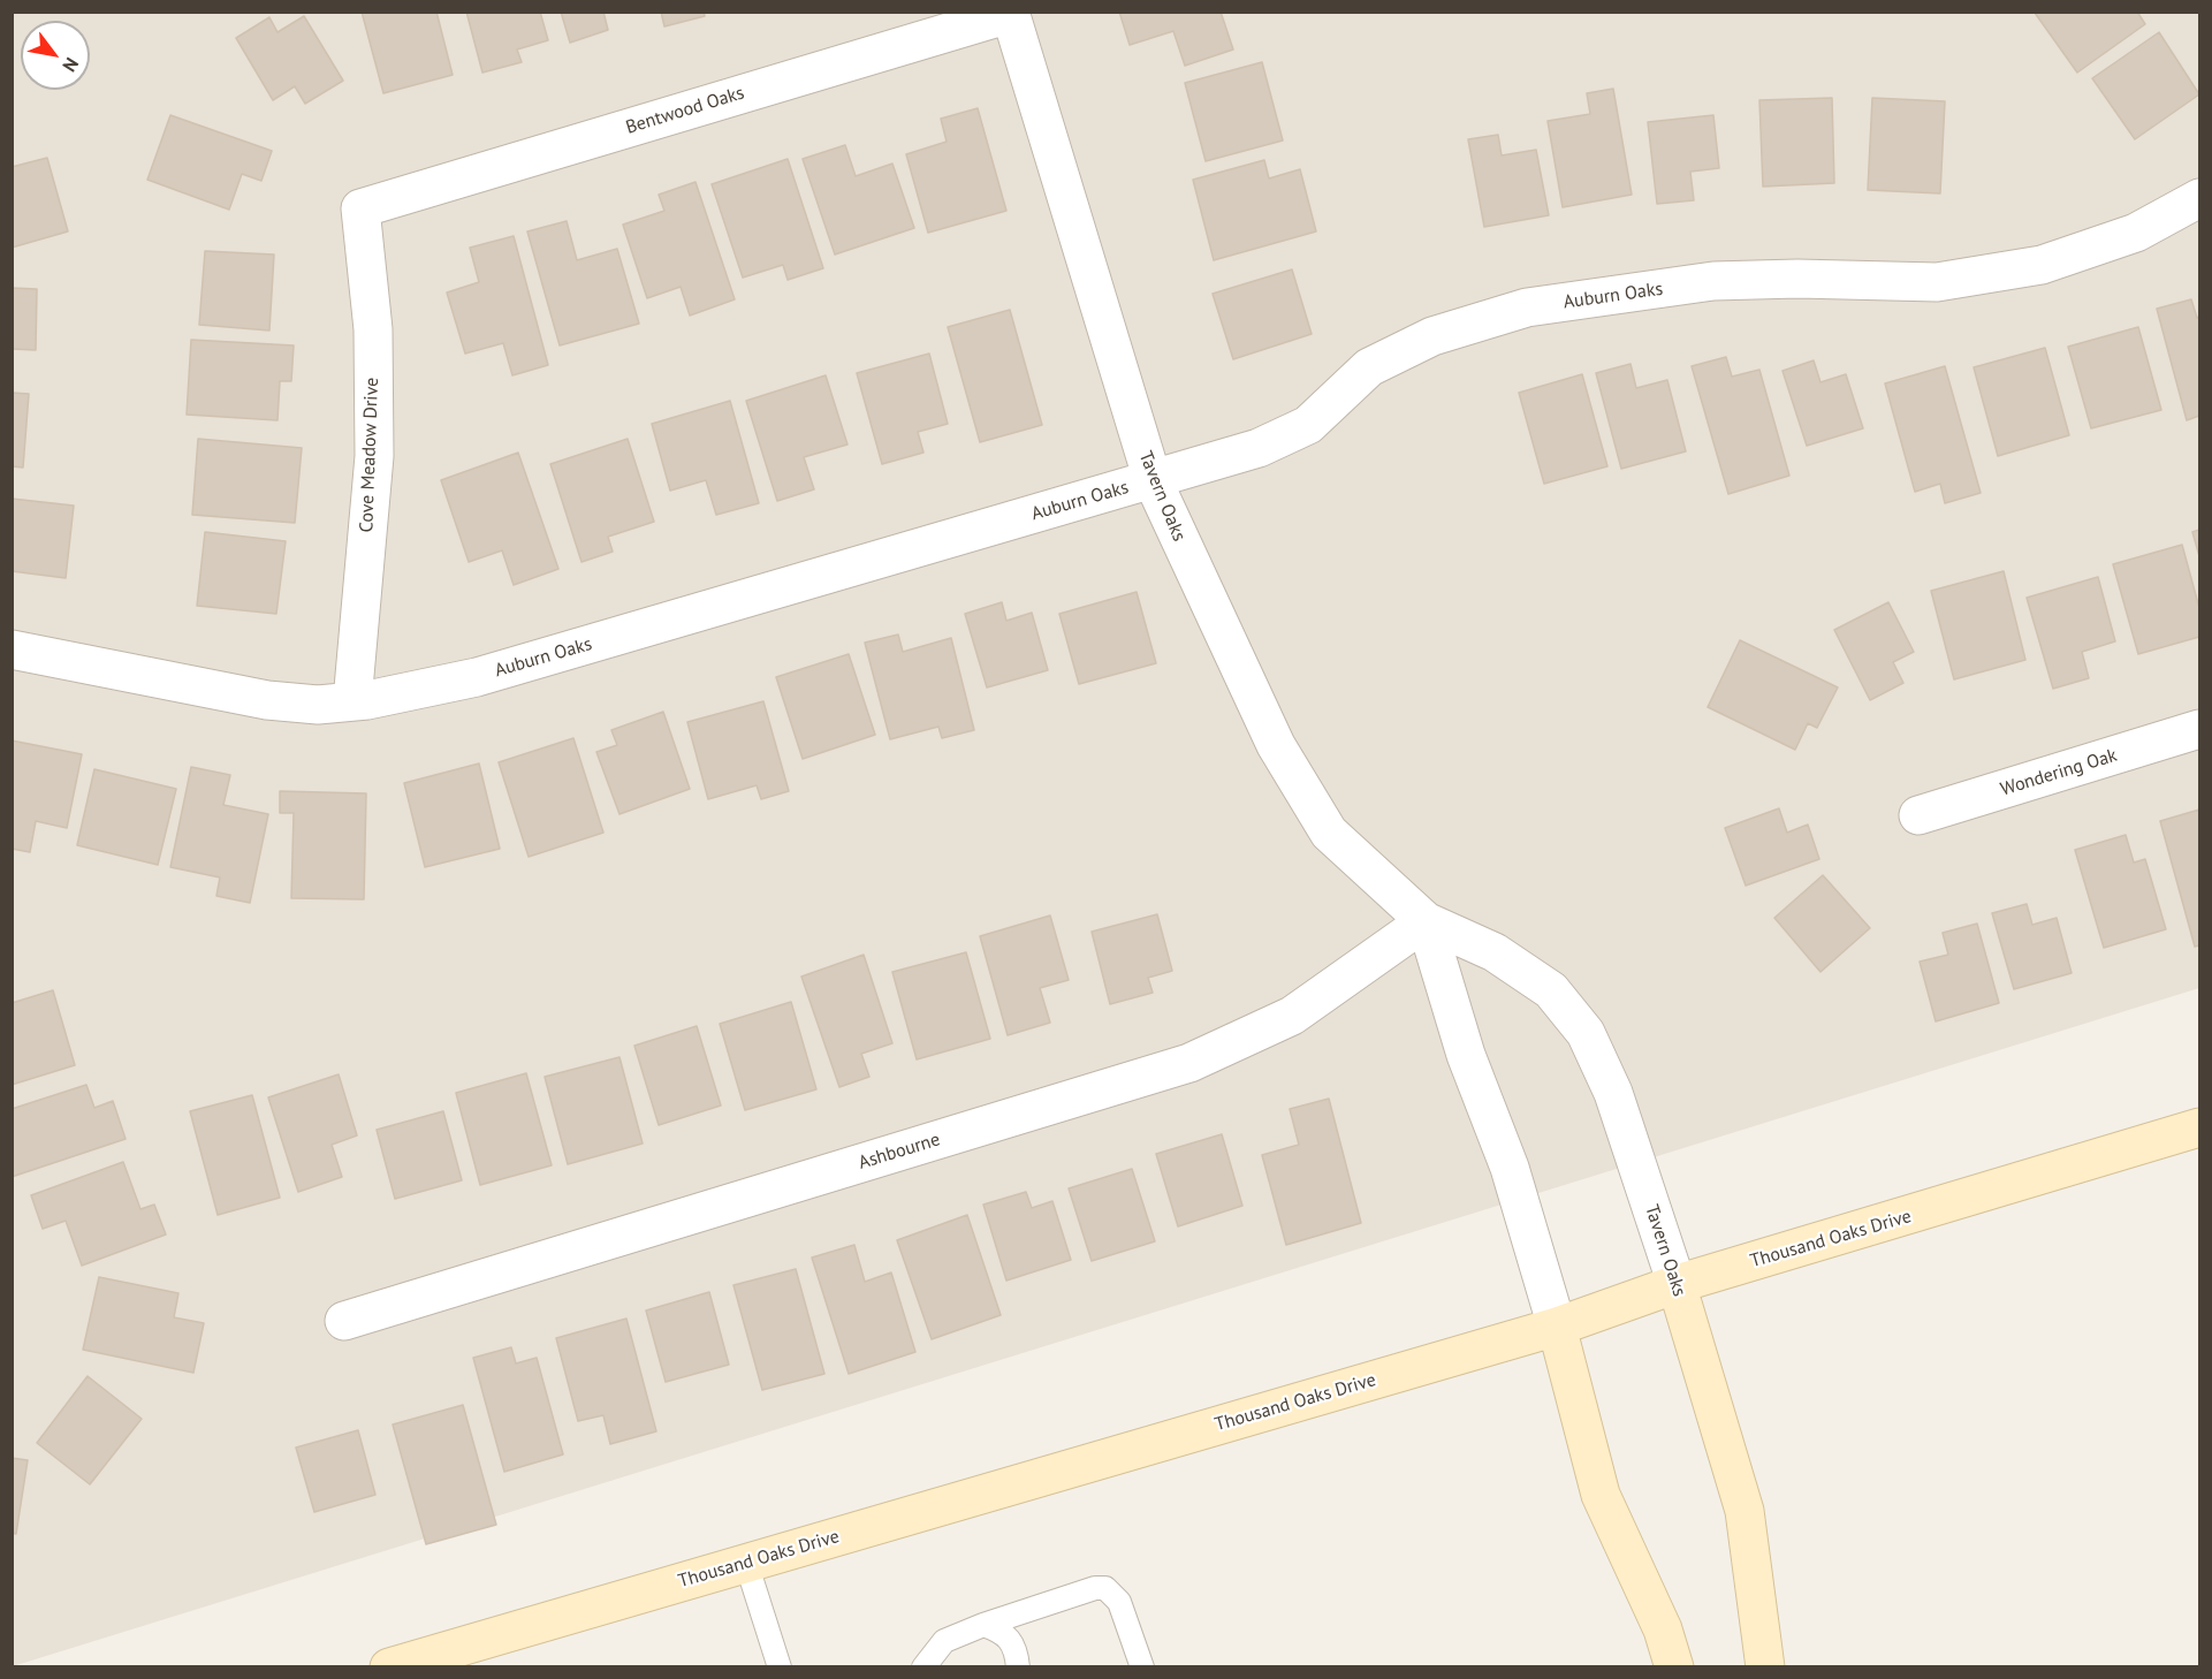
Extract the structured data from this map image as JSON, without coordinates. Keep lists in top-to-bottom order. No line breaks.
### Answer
{"streets":{"main road":["Tavern Oaks","Thousand Oaks Drive"],"street":["Bentwood Oaks","Auburn Oaks","Cove Meadow Drive","Wondering Oak","Ashbourne"]},"crossings":[["Bentwood Oaks","Cove Meadow Drive"],["Bentwood Oaks","Tavern Oaks"],["Auburn Oaks","Cove Meadow Drive"],["Auburn Oaks","Tavern Oaks"],["Tavern Oaks","Ashbourne"],["Tavern Oaks","Thousand Oaks Drive"]],"north":"bottom right"}
